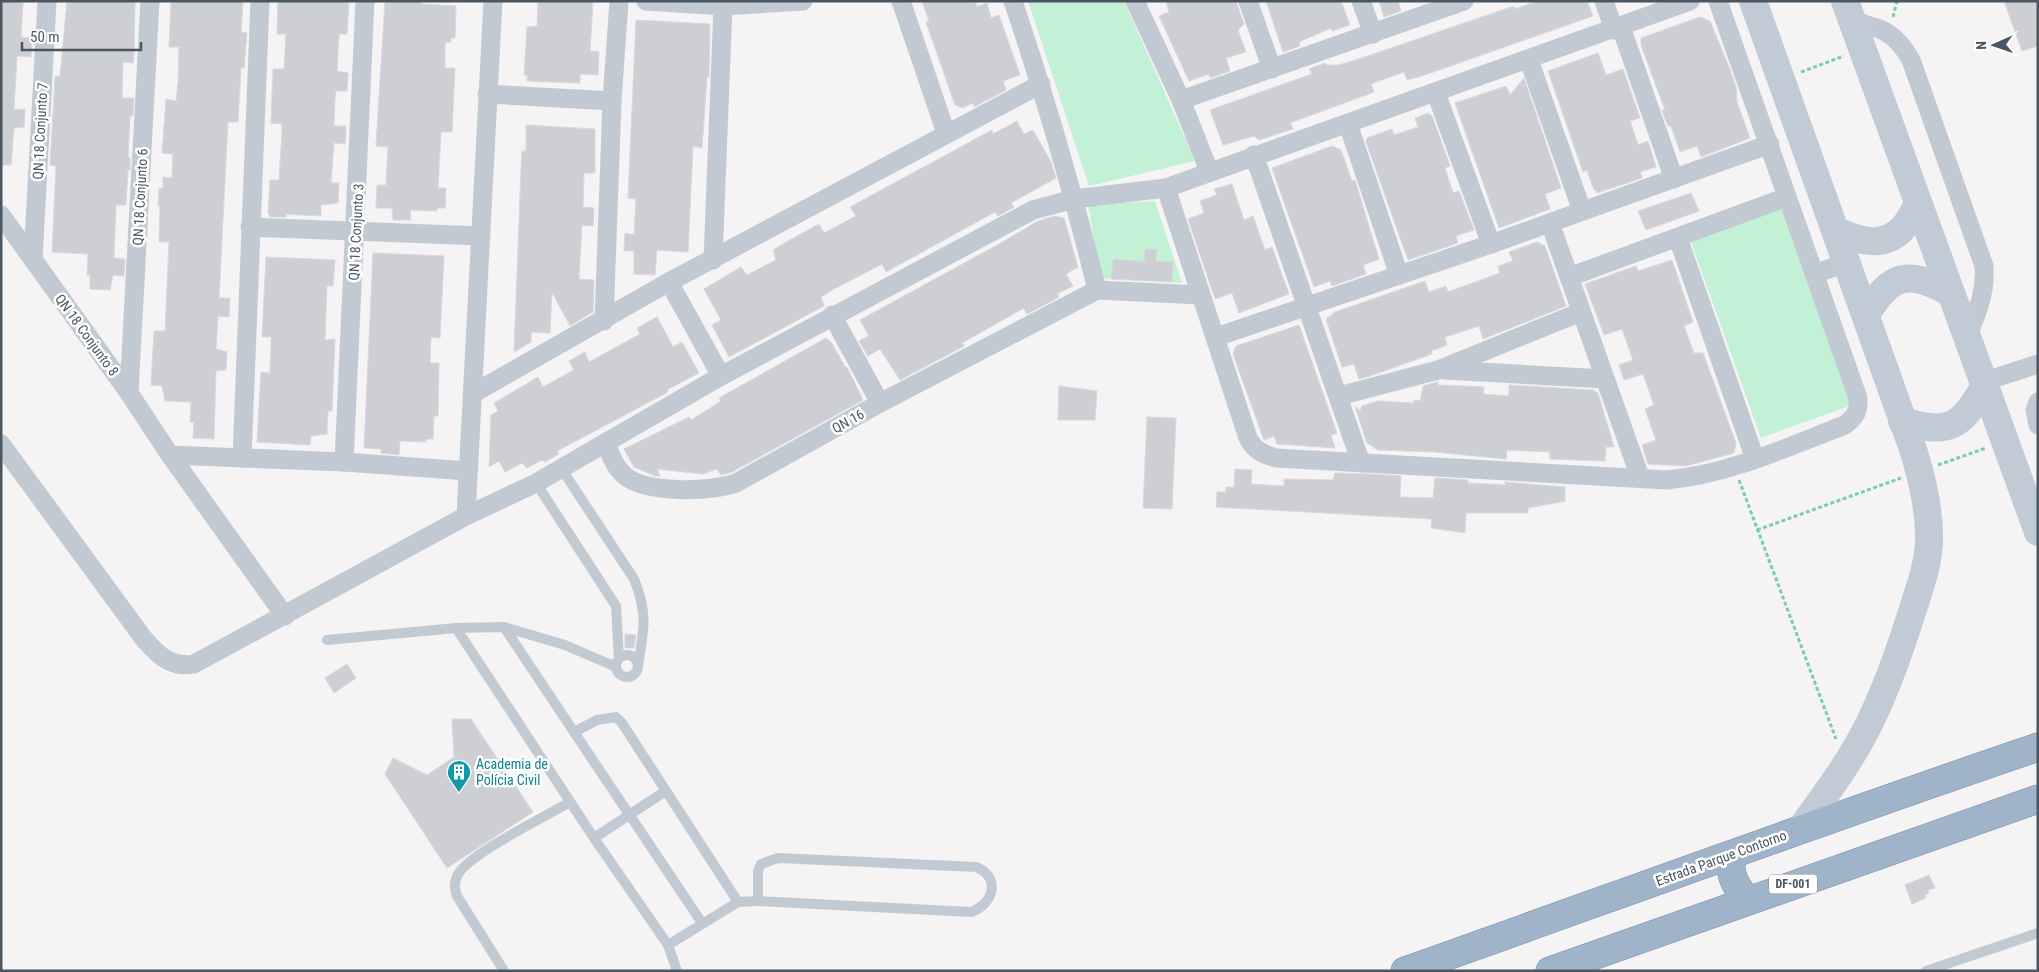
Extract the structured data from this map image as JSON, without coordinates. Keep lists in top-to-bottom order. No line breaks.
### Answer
{"streets":{"highway":["Estrada Parque Contorno","DF-001"],"street":["QN 18 Conjunto 7","QN 18 Conjunto 6","QN 18 Conjunto 3","QN 18 Conjunto 8","QN 16"]},"crossings":[["QN 18 Conjunto 7","QN 18 Conjunto 8"],["QN 18 Conjunto 6","QN 18 Conjunto 8"]],"places":{"building":["Academia de Polícia Civil"]},"scale_bar":"50 m","north":"left"}
